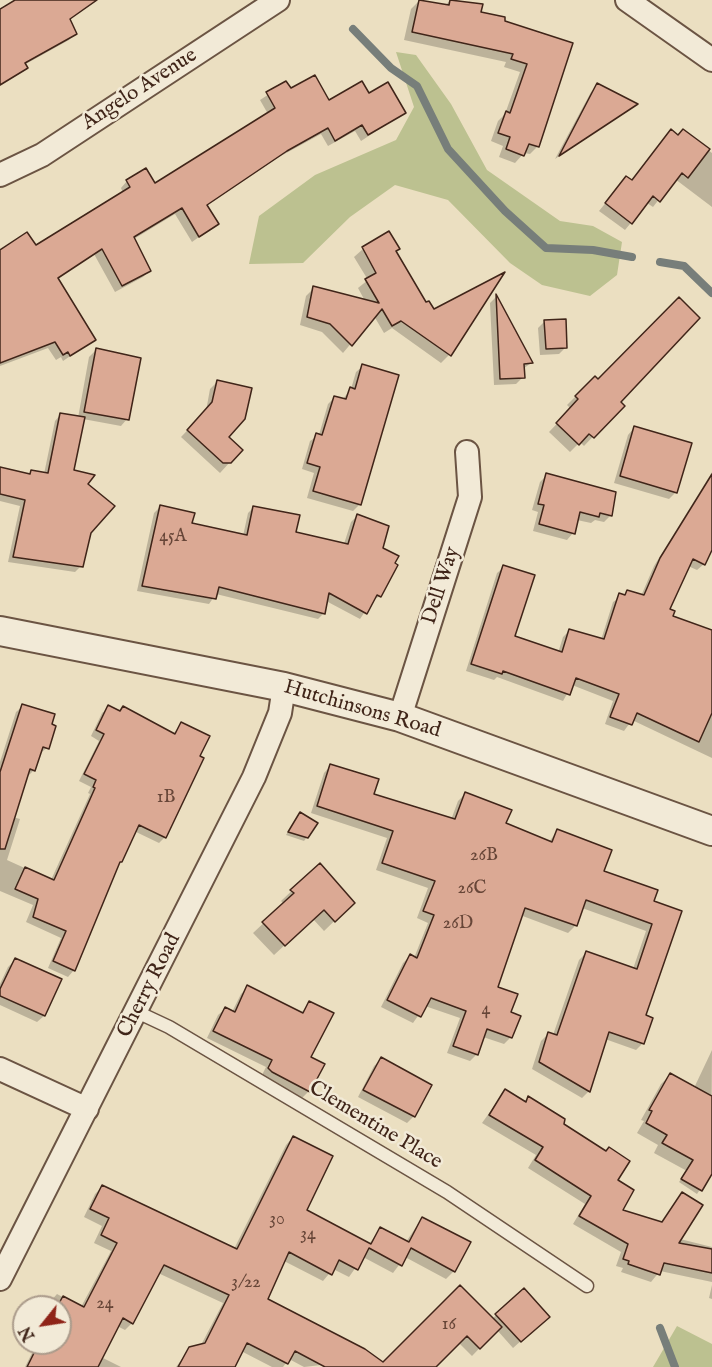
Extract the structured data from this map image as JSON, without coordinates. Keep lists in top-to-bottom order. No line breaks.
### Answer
{"streets":{"street":["Angelo Avenue","Dell Way","Hutchinsons Road","Cherry Road"],"lane":["Clementine Place"]},"crossings":[["Dell Way","Hutchinsons Road"],["Hutchinsons Road","Cherry Road"],["Cherry Road","Clementine Place"]],"house_numbers":["45A","1B","26B","26C","26D","4","30","34","3/22","24","16"],"north":"bottom left"}
